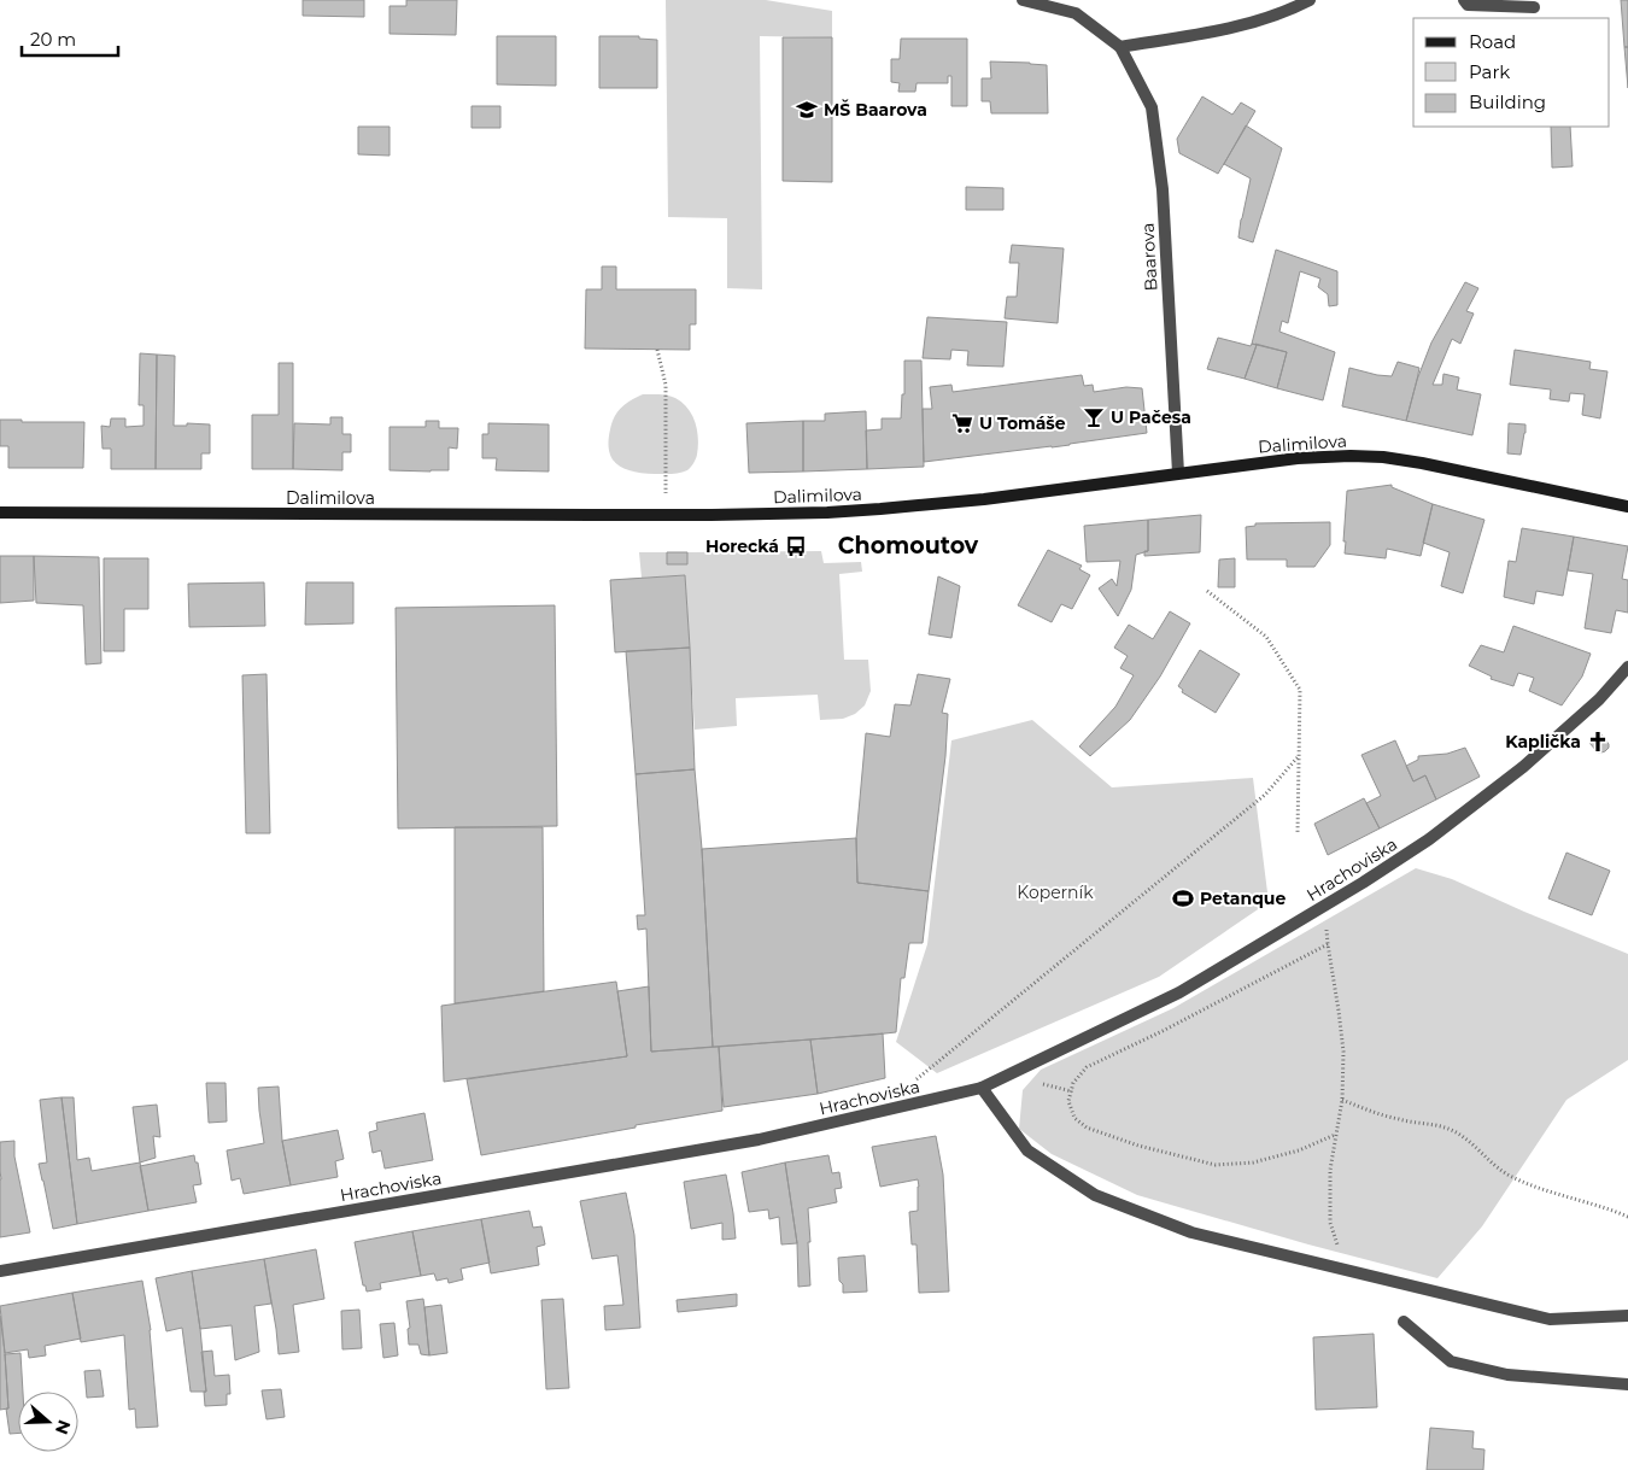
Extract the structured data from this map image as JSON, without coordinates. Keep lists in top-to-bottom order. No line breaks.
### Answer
{"streets":{"main road":["Dalimilova"],"street":["Baarova","Hrachoviska"]},"crossings":[["Baarova","Dalimilova"]],"districts":["Chomoutov"],"parks":["Koperník"],"places":{"school or university":["MŠ Baarova"],"bar":["U Pačesa"],"supermarket":["U Tomáše"],"bus stop":["Horecká"],"church":["Kaplička"],"sports":["Petanque"]},"legend":["Road","Park","Building"],"scale_bar":"20 m","north":"right"}
